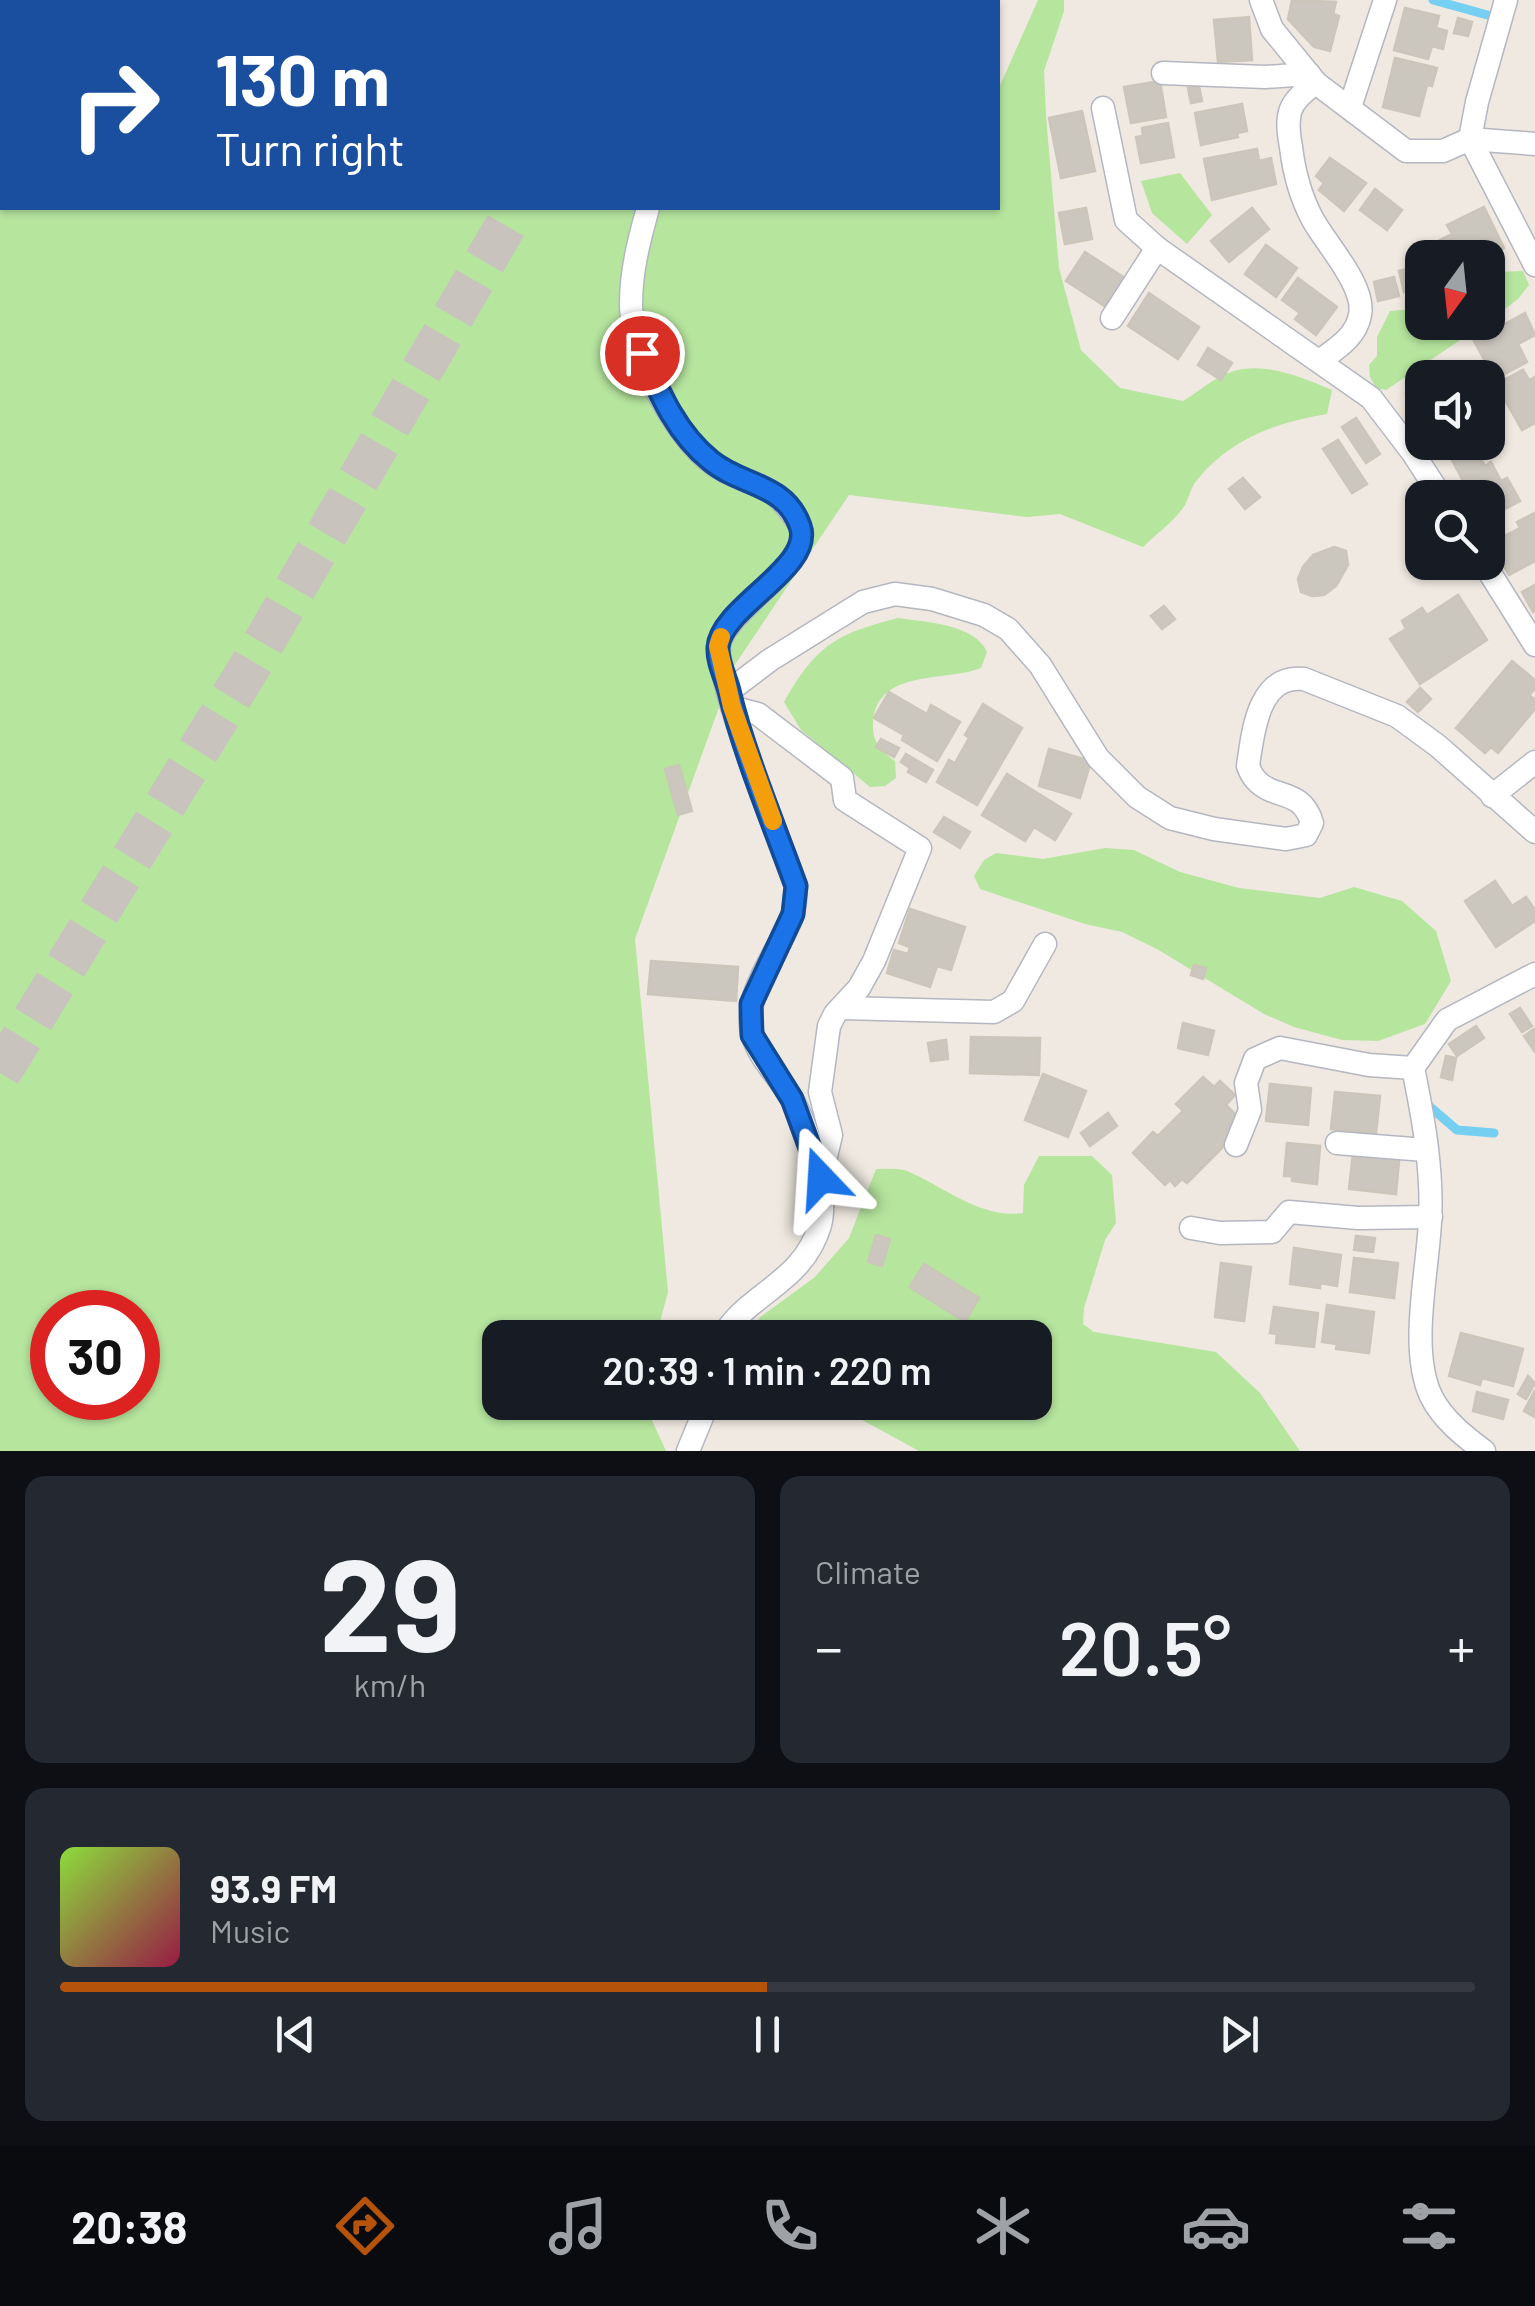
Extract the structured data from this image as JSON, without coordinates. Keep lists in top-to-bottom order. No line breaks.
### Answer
{"north":"bottom","page":{"turn":["130 m","Turn right"],"limit":"30","trip":"20:39 · 1 min · 220 m","tile":[["29","km/h"],"Climate"],"heat":["−","20.5°","+"],"song":["93.9 FM","Music"],"tabs":"20:38"}}
